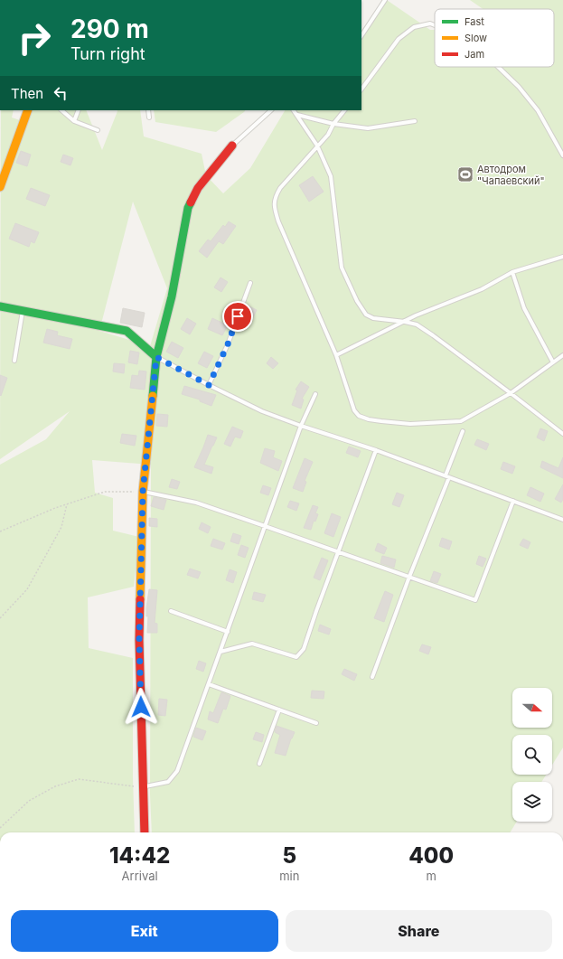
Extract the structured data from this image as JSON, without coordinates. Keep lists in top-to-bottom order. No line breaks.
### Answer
{"places":{"sports":["Автодром \"Чапаевский\""]},"legend":["Fast","Slow","Jam"],"north":"right","page":{"turn":["290 m","Turn right"],"then":"Then","eta":["14:42","Arrival","5","min","400","m"],"buttons":["Exit","Share"]}}
